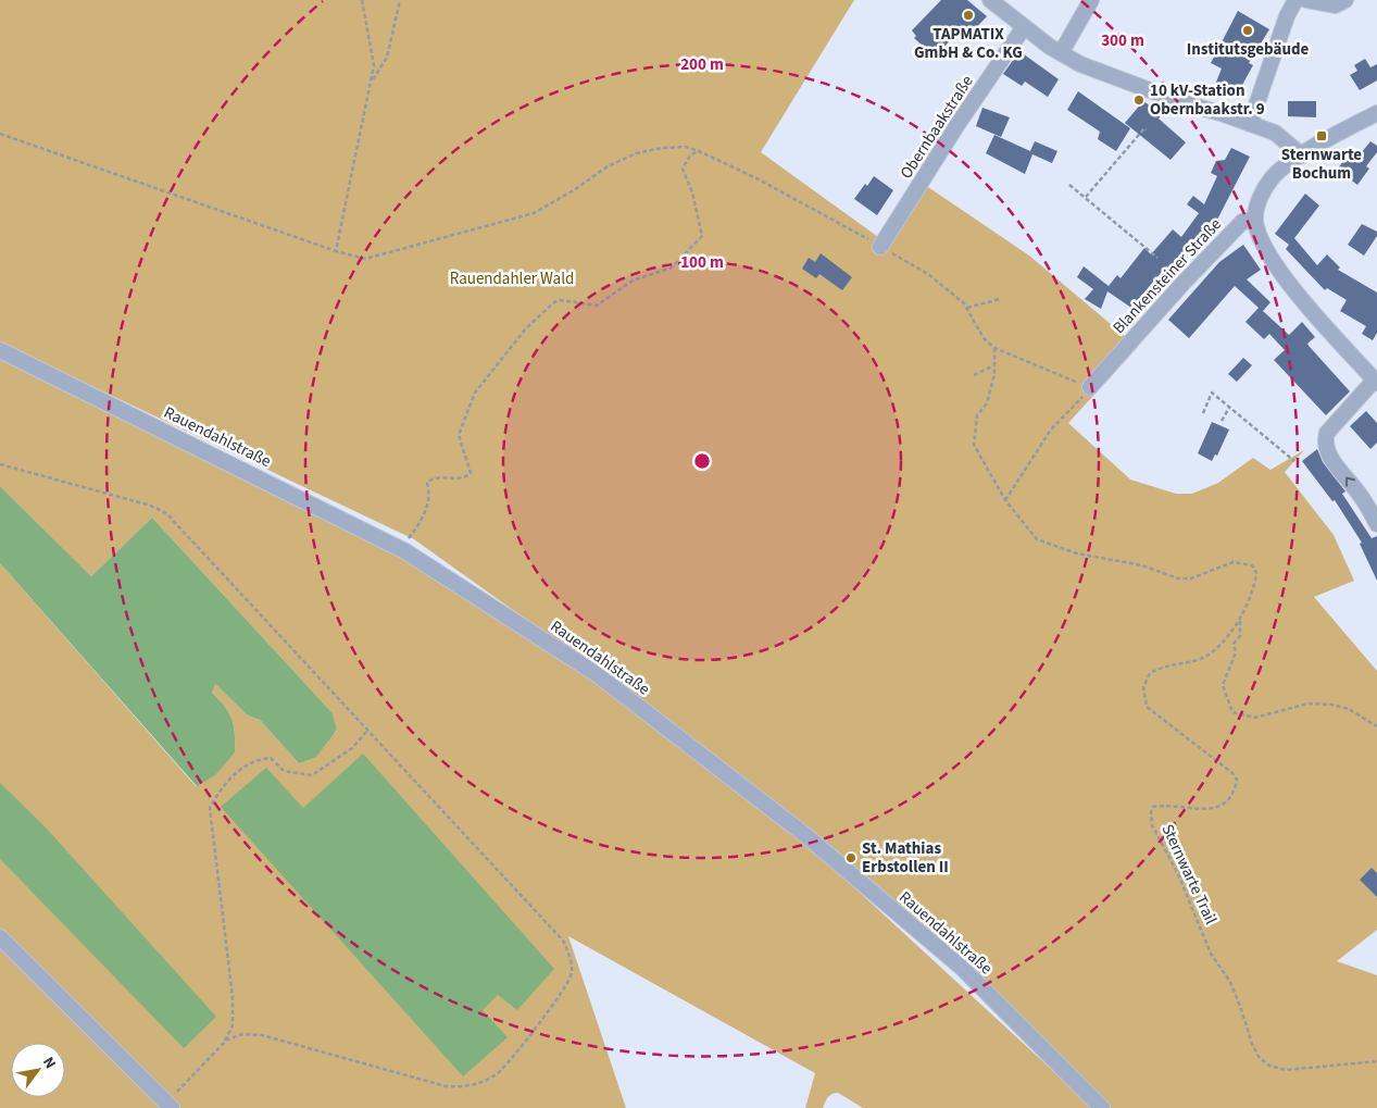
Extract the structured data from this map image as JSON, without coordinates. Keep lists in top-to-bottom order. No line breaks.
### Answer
{"streets":{"street":["Obernbaakstraße","Blankensteiner Straße","Rauendahlstraße"],"path":["Sternwarte Trail"]},"parks":["Rauendahler Wald"],"places":{"other":["TAPMATIX GmbH & Co. KG","Institutsgebäude","10 kV-Station Obernbaakstr. 9","St. Mathias Erbstollen II"],"transit":["Sternwarte Bochum"]},"north":"top right","rings":["300 m","200 m","100 m"]}
